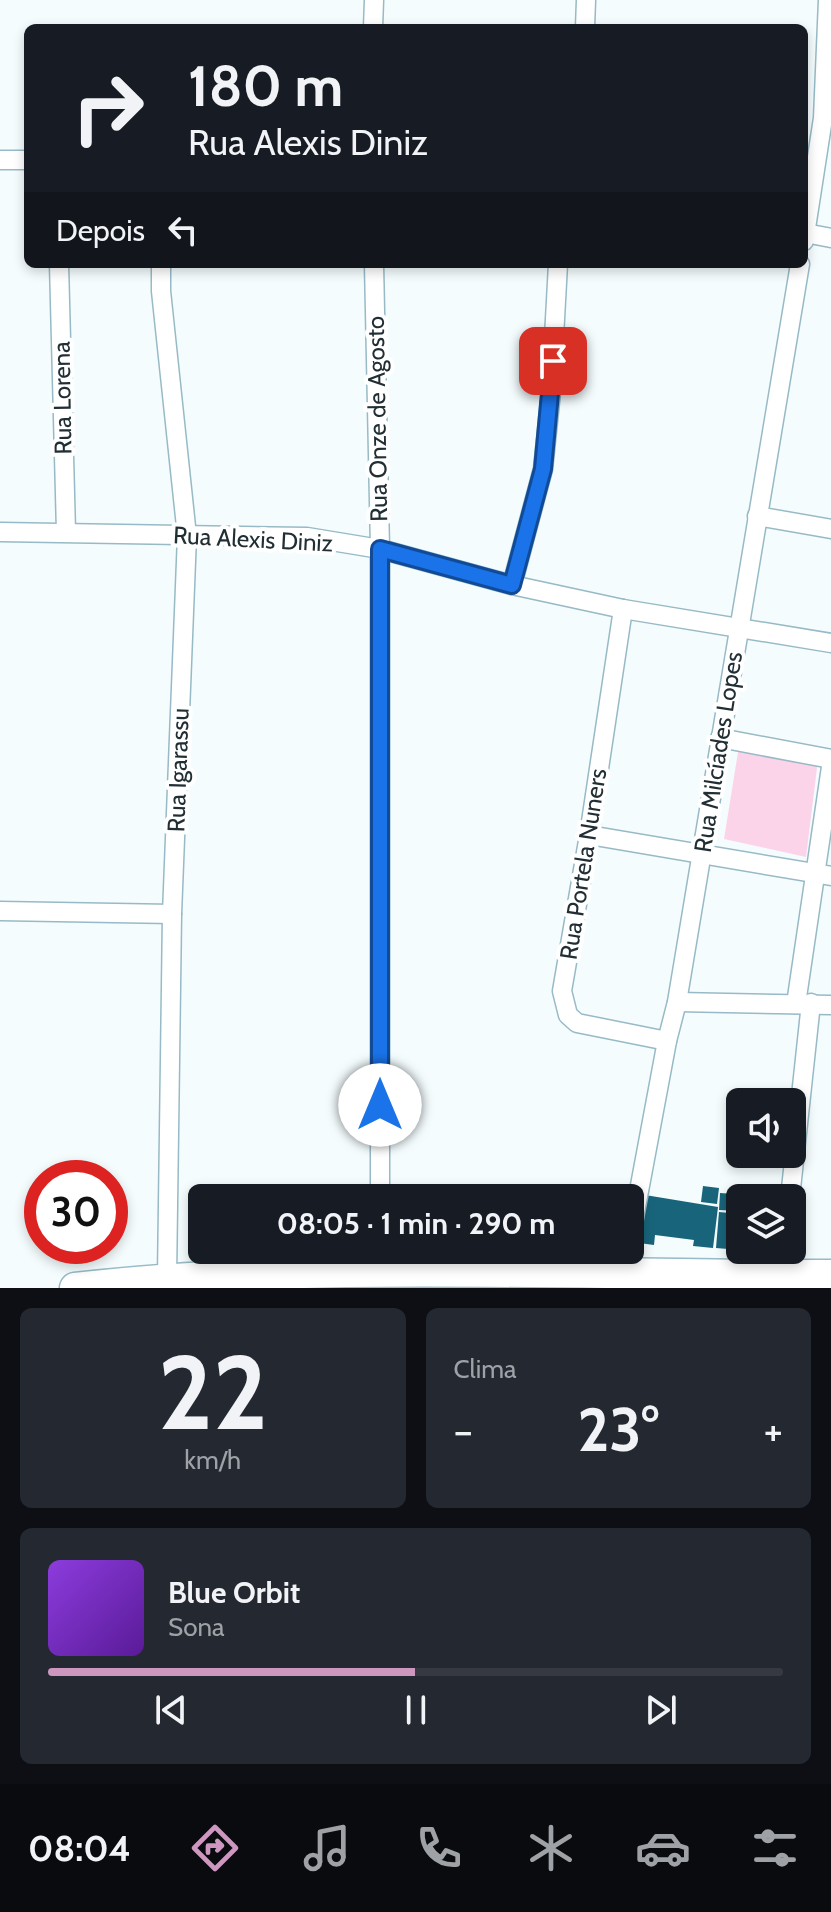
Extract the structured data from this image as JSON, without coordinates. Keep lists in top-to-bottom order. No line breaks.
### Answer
{"streets":{"street":["Rua Lorena","Rua Onze de Agosto","Rua Alexis Diniz","Rua Milcíades Lopes","Rua Igarassu","Rua Portela Nuners"]},"crossings":[["Rua Lorena","Rua Alexis Diniz"],["Rua Onze de Agosto","Rua Alexis Diniz"],["Rua Alexis Diniz","Rua Milcíades Lopes"],["Rua Alexis Diniz","Rua Igarassu"],["Rua Alexis Diniz","Rua Portela Nuners"],["Rua Milcíades Lopes","Rua Portela Nuners"]],"page":{"turn":["180 m","Rua Alexis Diniz"],"then":"Depois","limit":"30","trip":"08:05 · 1 min · 290 m","tile":[["22","km/h"],"Clima"],"heat":["−","23°","+"],"song":["Blue Orbit","Sona"],"tabs":"08:04"}}
